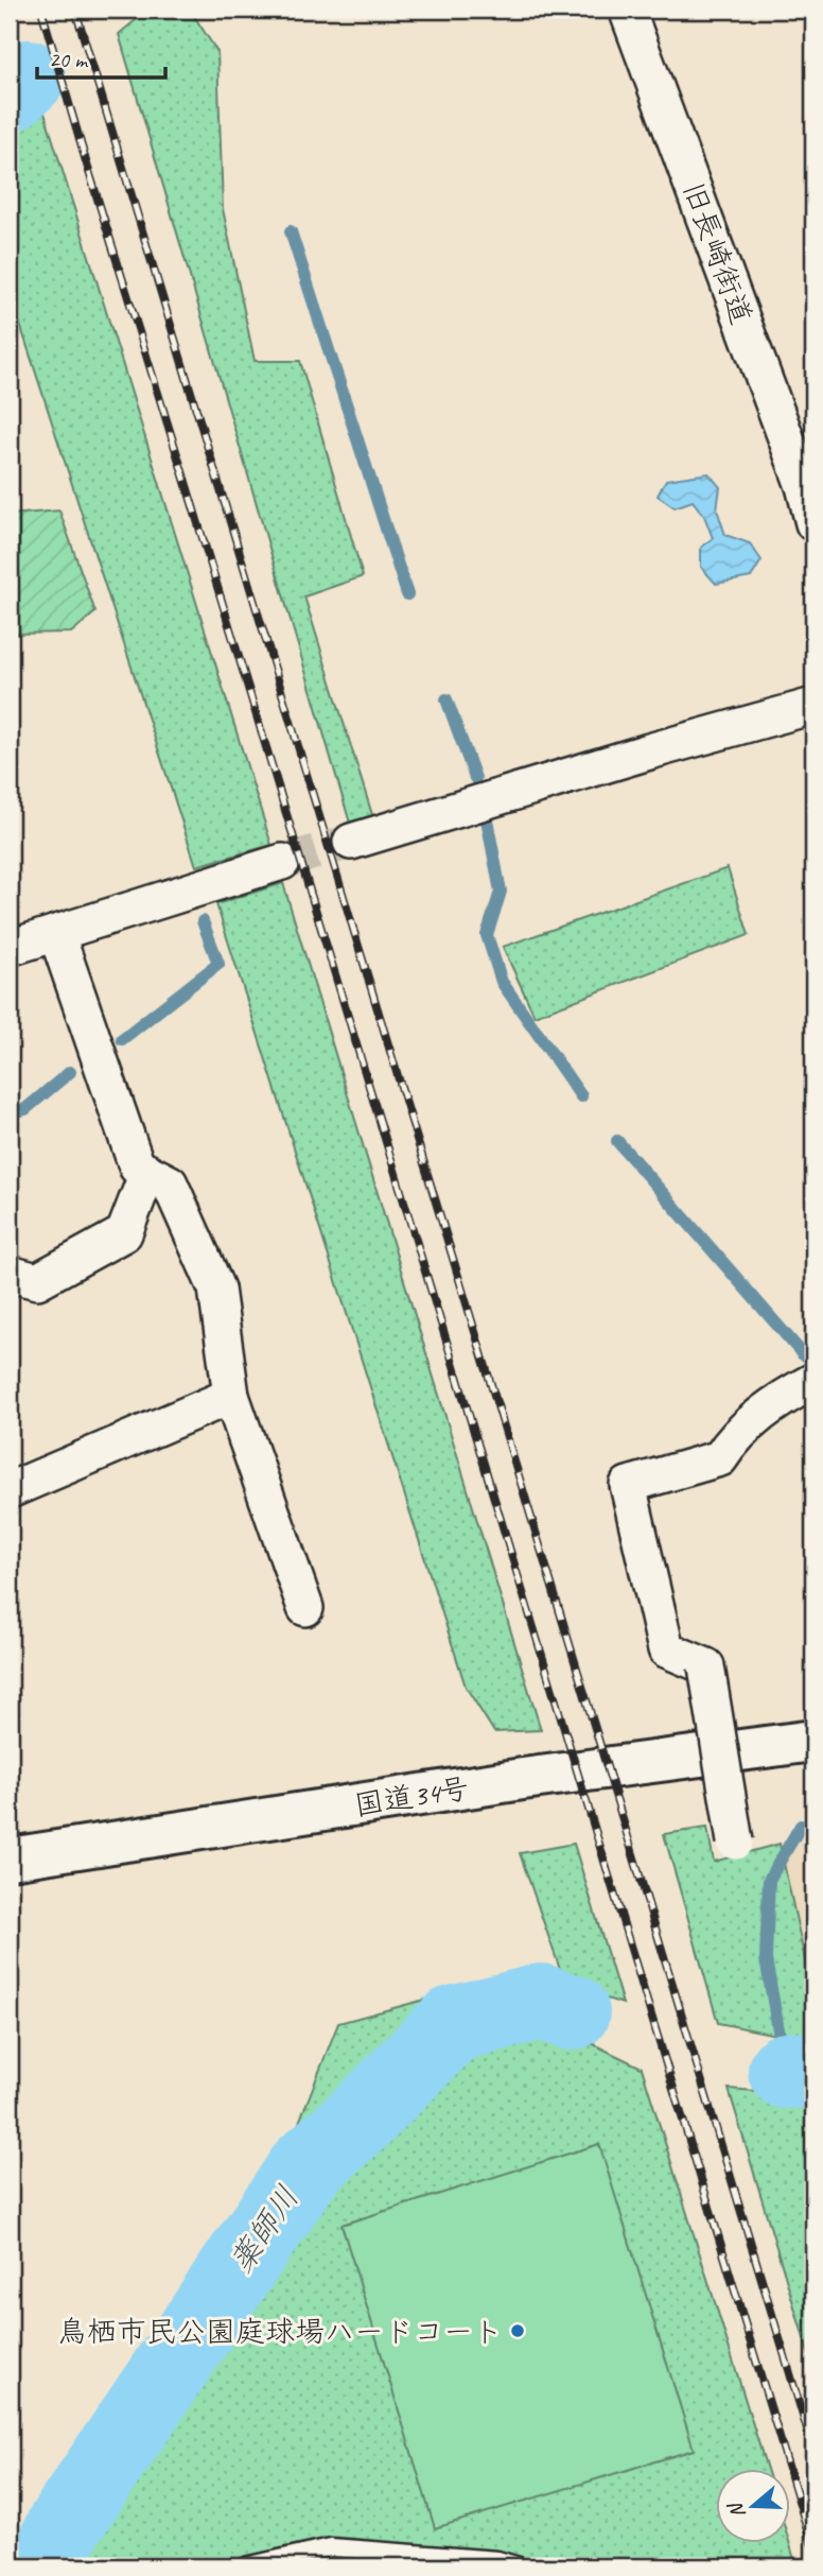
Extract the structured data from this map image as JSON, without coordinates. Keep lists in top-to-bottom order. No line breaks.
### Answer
{"streets":{"highway":["国道34号"],"street":["旧長崎街道"]},"water":["薬師川"],"places":["鳥栖市民公園庭球場ハードコート"],"scale_bar":"20 m","north":"left"}
